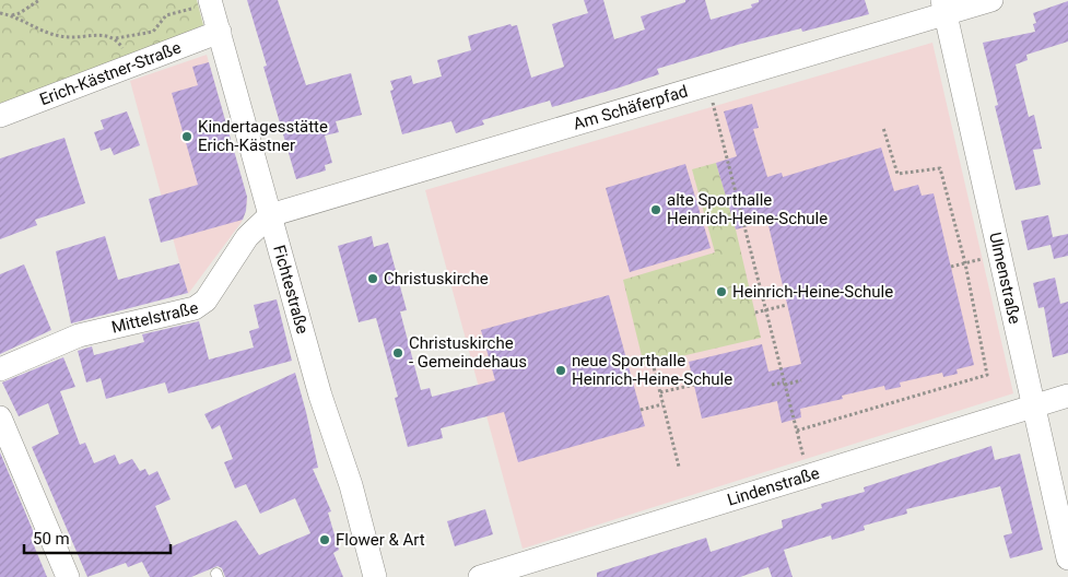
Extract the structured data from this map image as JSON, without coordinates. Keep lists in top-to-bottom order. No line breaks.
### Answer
{"streets":{"street":["Erich-Kästner-Straße","Am Schäferpfad","Ulmenstraße","Fichtestraße","Mittelstraße","Lindenstraße"]},"crossings":[["Erich-Kästner-Straße","Fichtestraße"],["Am Schäferpfad","Ulmenstraße"],["Am Schäferpfad","Fichtestraße"],["Am Schäferpfad","Mittelstraße"],["Ulmenstraße","Lindenstraße"],["Fichtestraße","Mittelstraße"]],"places":["Kindertagesstätte Erich-Kästner","alte Sporthalle Heinrich-Heine-Schule","Christuskirche","Heinrich-Heine-Schule","Christuskirche - Gemeindehaus","neue Sporthalle Heinrich-Heine-Schule","Flower & Art"],"scale_bar":"50 m"}
